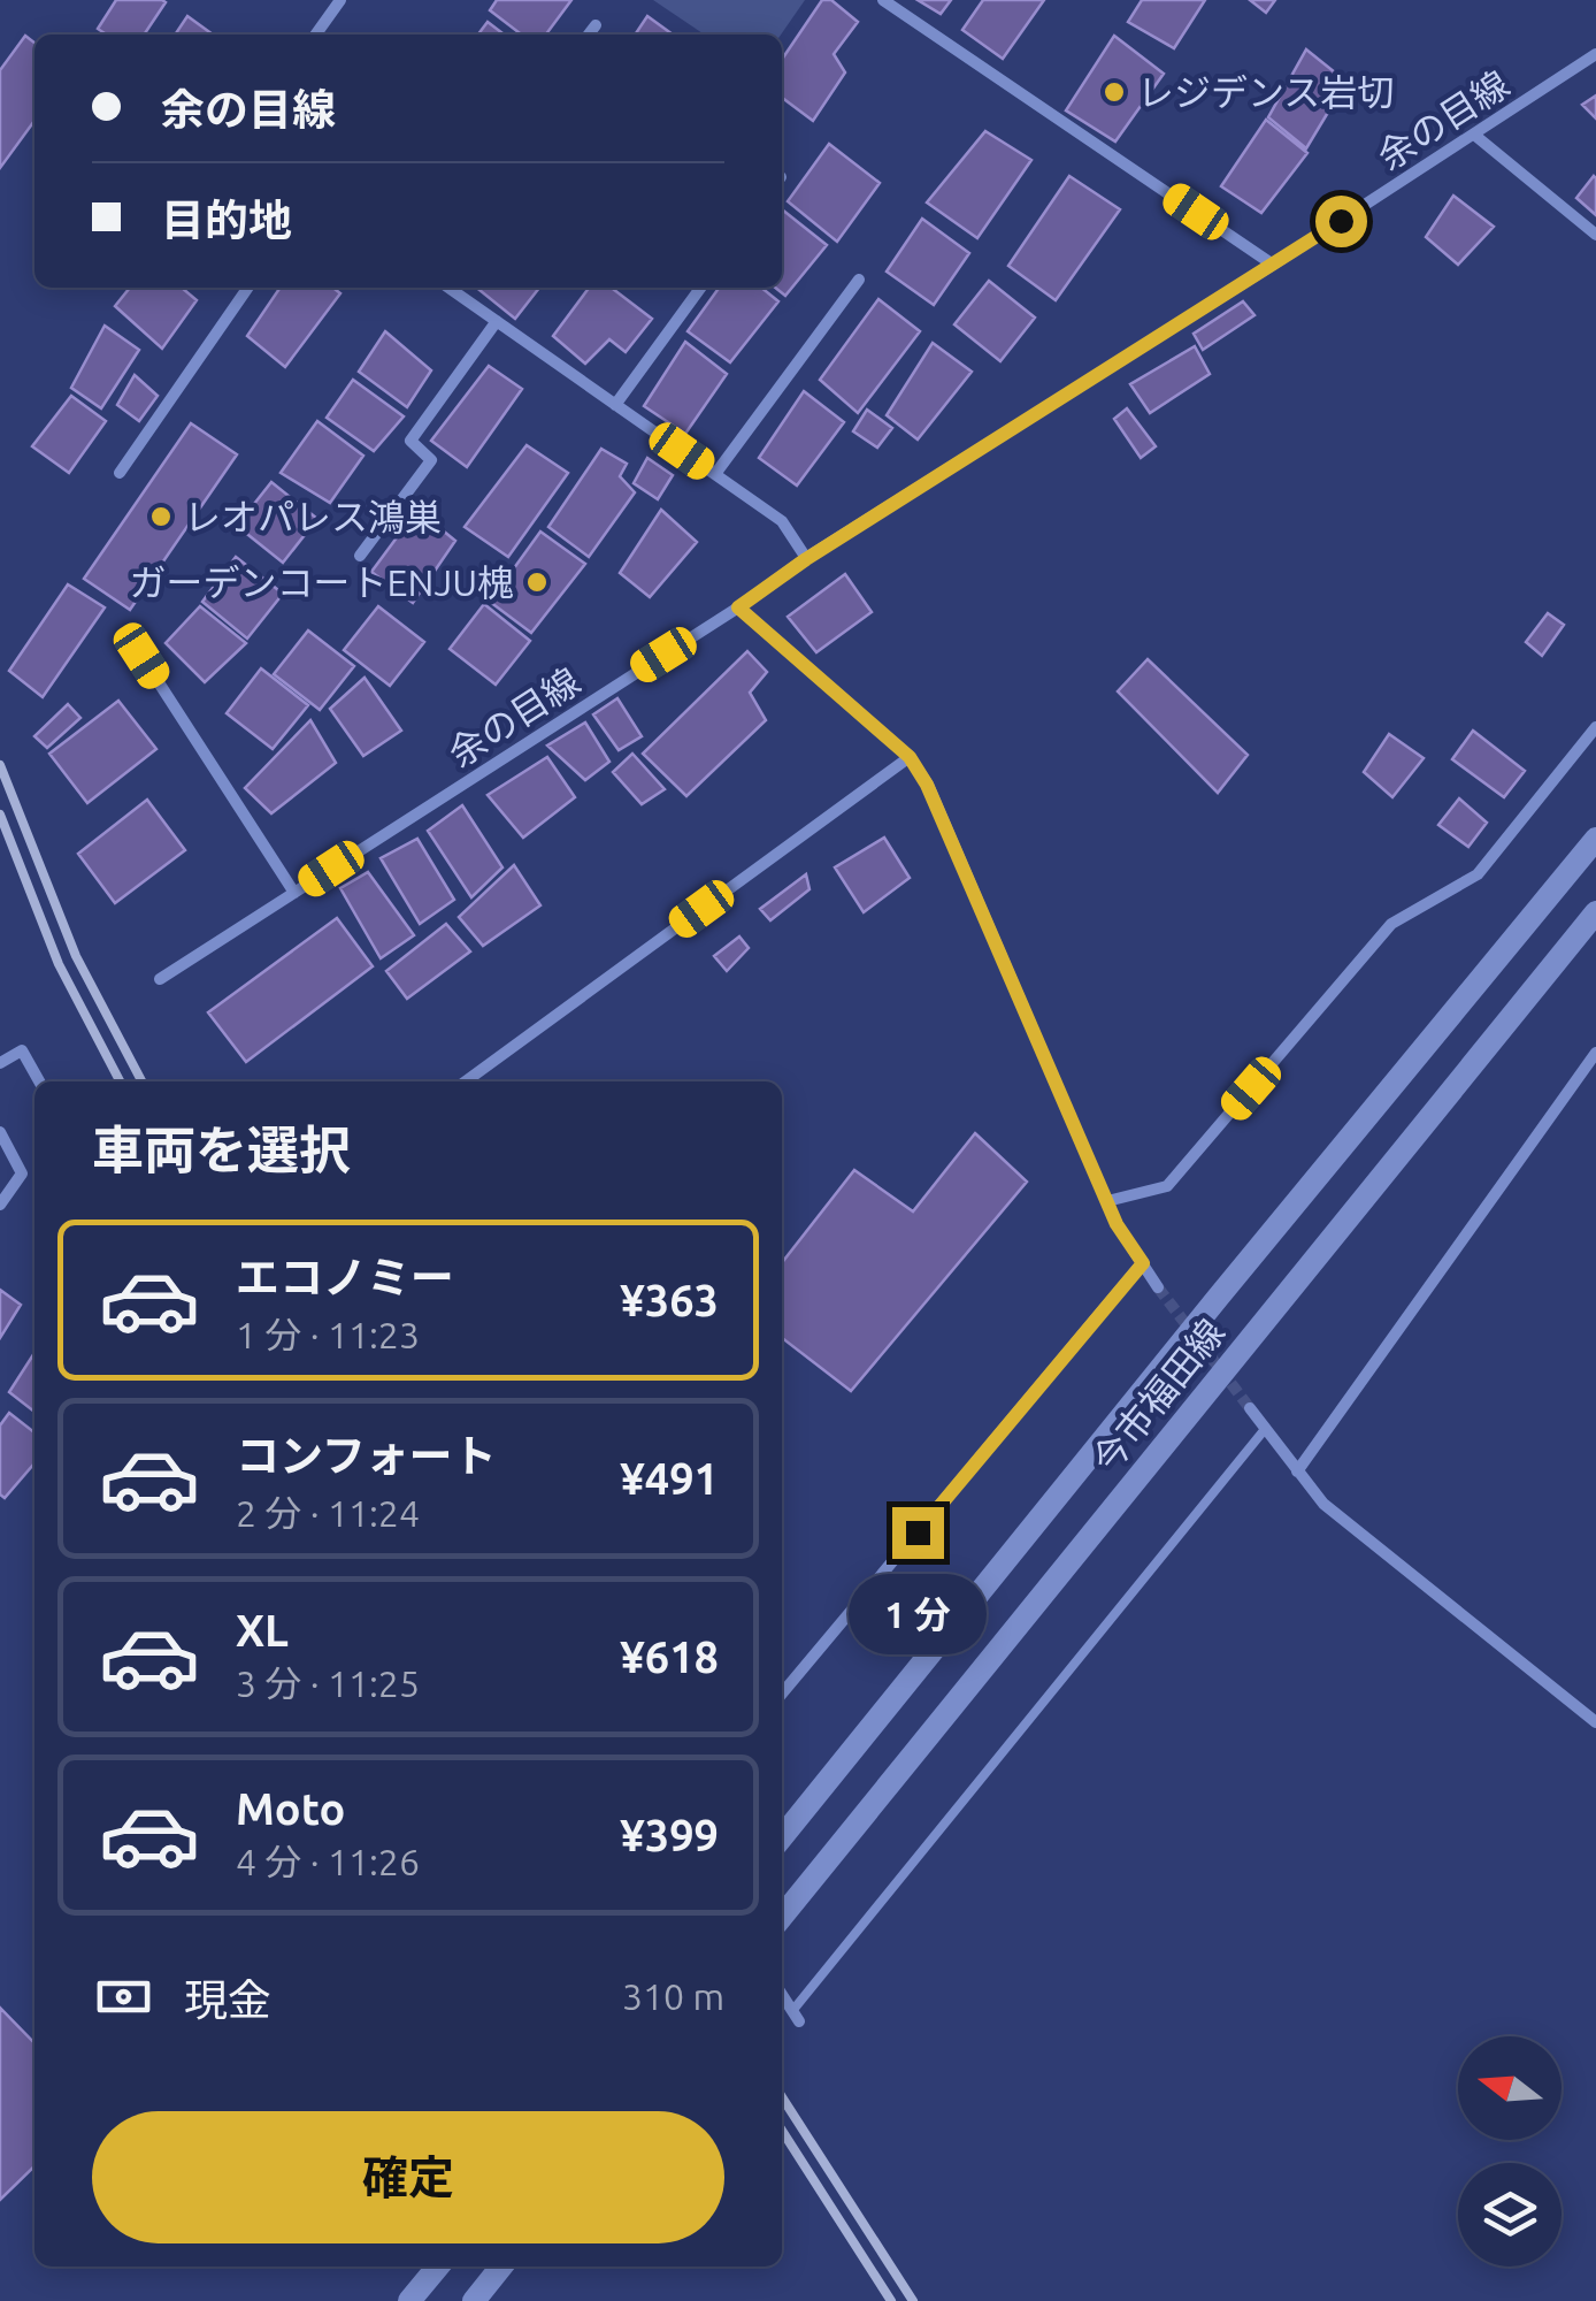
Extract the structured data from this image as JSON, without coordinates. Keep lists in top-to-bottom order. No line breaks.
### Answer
{"streets":{"main road":["今市福田線"],"street":["余の目線"]},"places":["レジデンス岩切","レオパレス鴻巣","ガーデンコートENJU槐"],"north":"left","page":{"banner":["余の目線","目的地"],"heading":"車両を選択","list":[{"name":"エコノミー","note":"1 分 · 11:23","value":"¥363"},{"name":"コンフォート","note":"2 分 · 11:24","value":"¥491"},{"name":"XL","note":"3 分 · 11:25","value":"¥618"},{"name":"Moto","note":"4 分 · 11:26","value":"¥399"}],"bubble":"1 分","pay":["現金","310 m"],"buttons":"確定"}}
